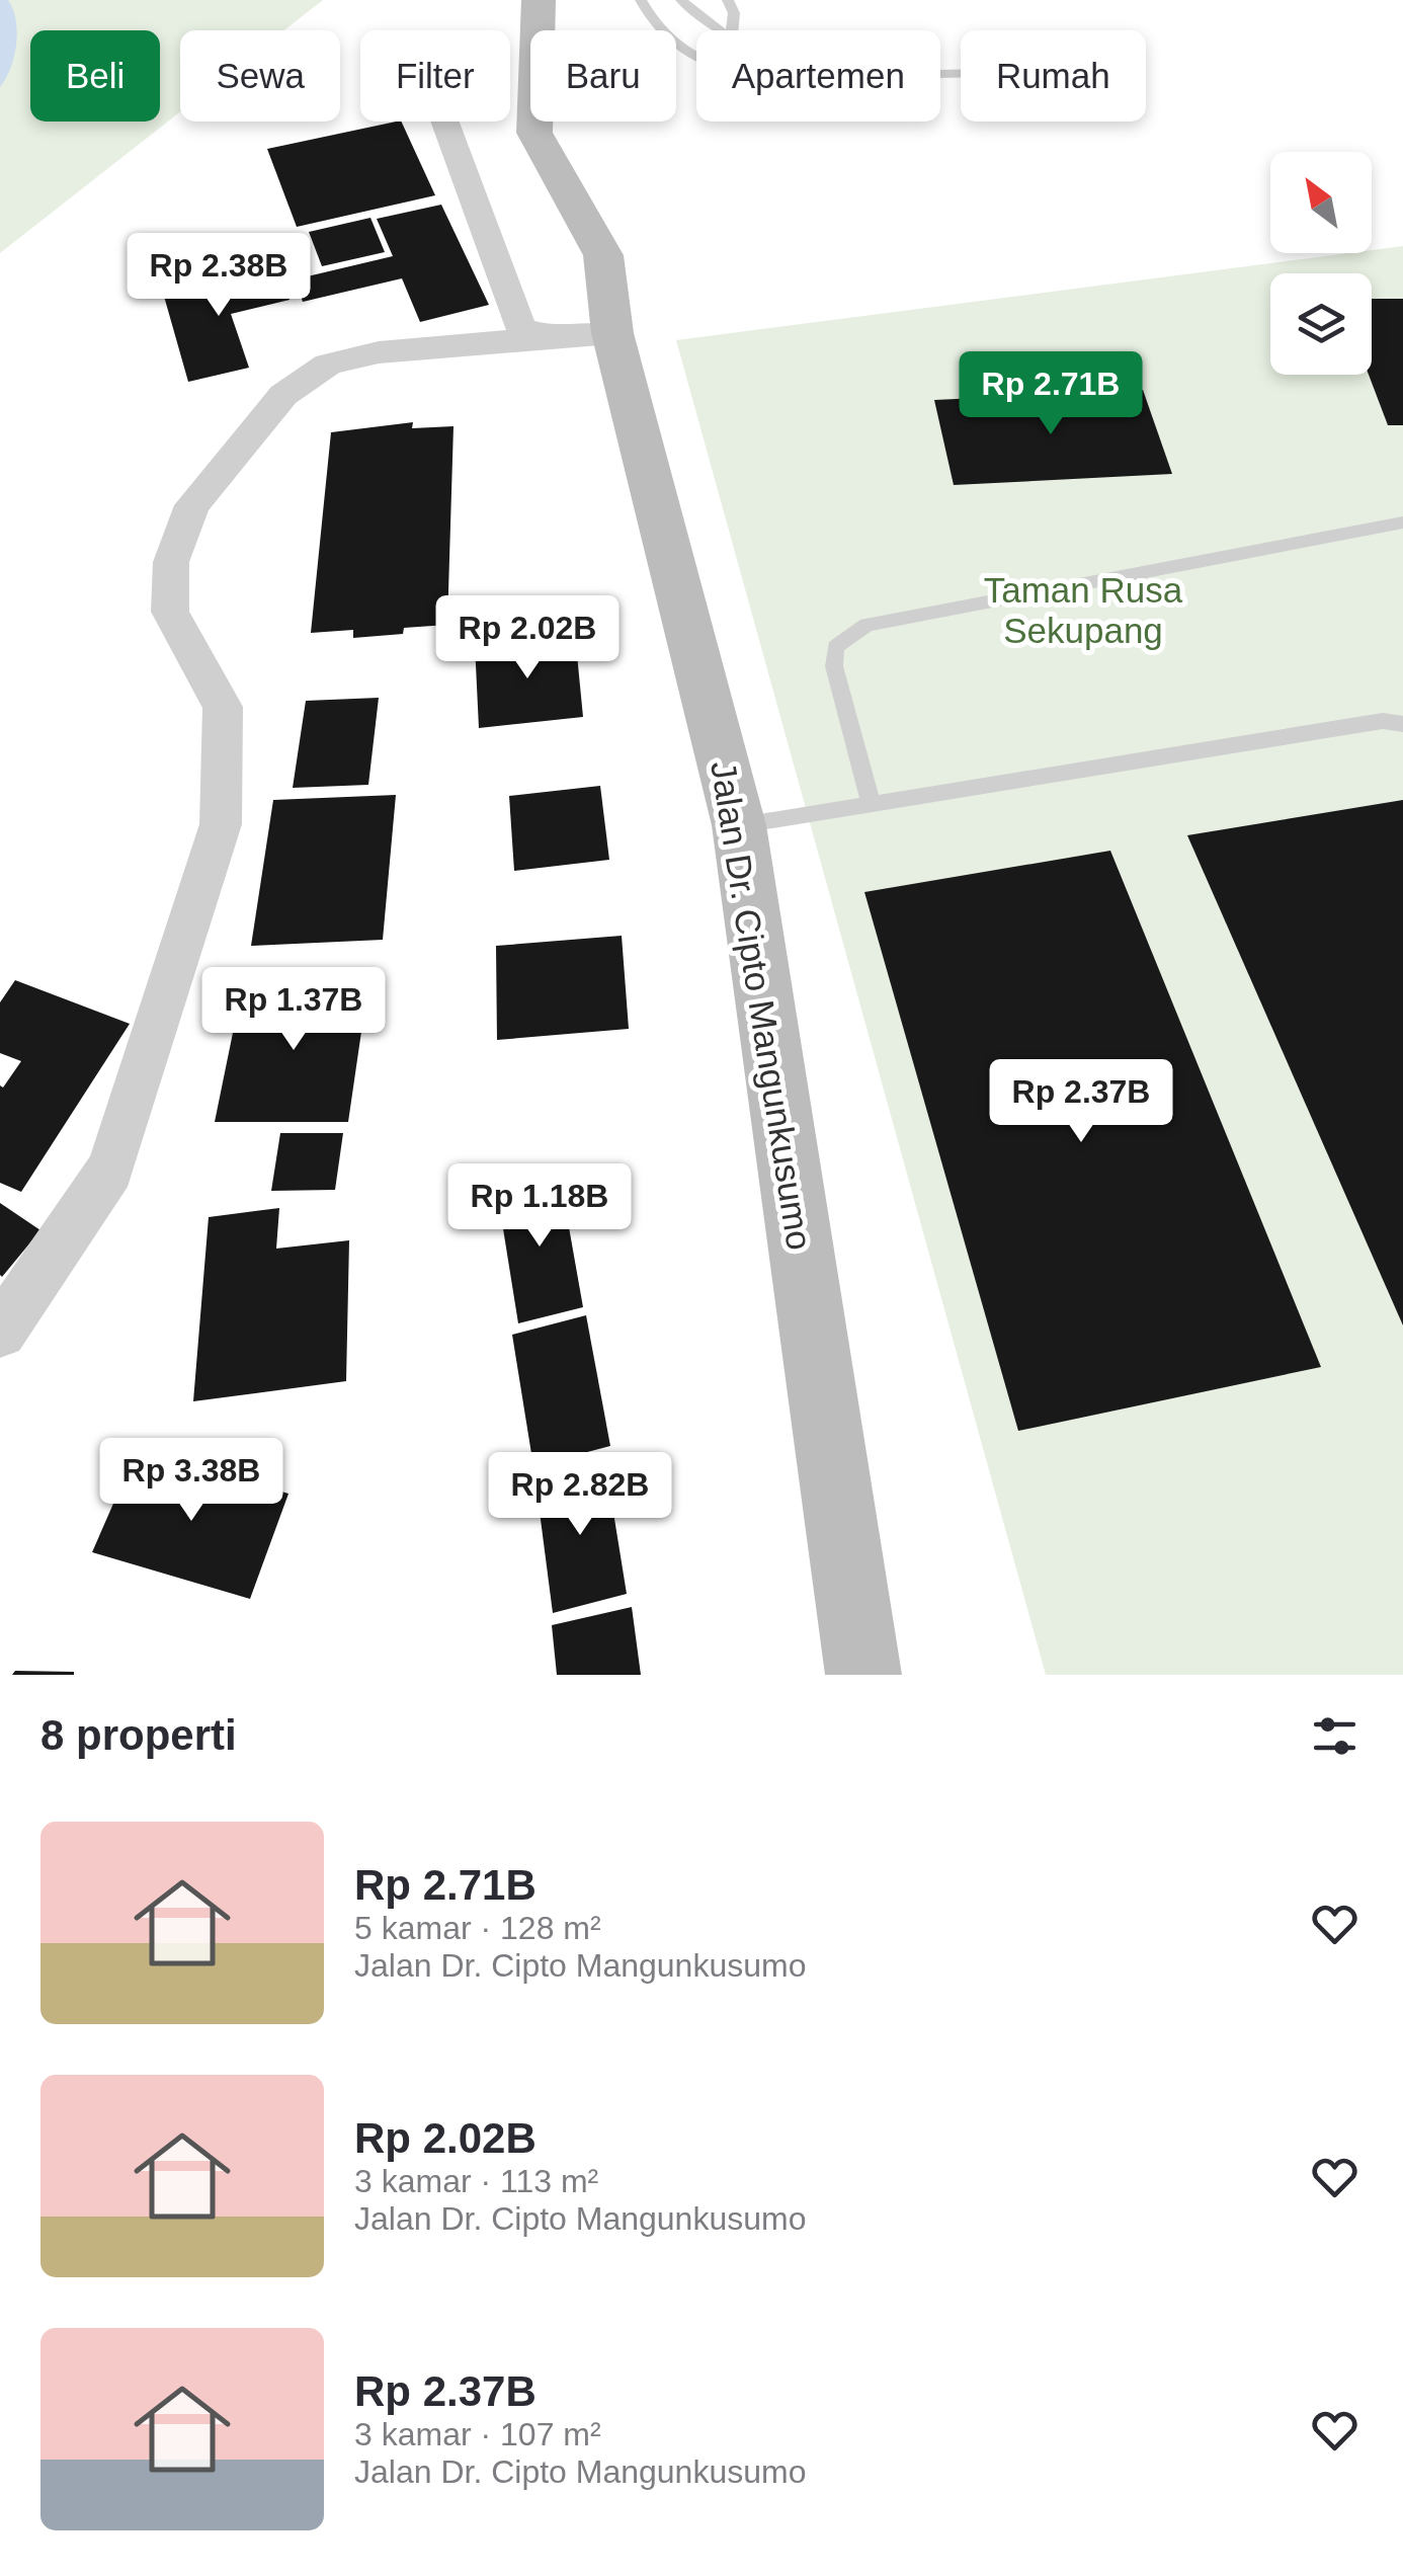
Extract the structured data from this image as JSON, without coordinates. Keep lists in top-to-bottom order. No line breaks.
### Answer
{"streets":{"street":["Jalan Dr. Cipto Mangunkusumo"]},"parks":["Taman Rusa Sekupang"],"north":"top left","page":{"chip":["Beli","Sewa","Filter","Baru","Apartemen","Rumah"],"price":["Rp 2.38B","Rp 2.71B","Rp 2.02B","Rp 1.37B","Rp 2.37B","Rp 1.18B","Rp 3.38B","Rp 2.82B"],"heading":"8 properti","list":[{"name":"Rp 2.71B","note":"5 kamar · 128 m² · Jalan Dr. Cipto Mangunkusumo"},{"name":"Rp 2.02B","note":"3 kamar · 113 m² · Jalan Dr. Cipto Mangunkusumo"},{"name":"Rp 2.37B","note":"3 kamar · 107 m² · Jalan Dr. Cipto Mangunkusumo"}]}}
